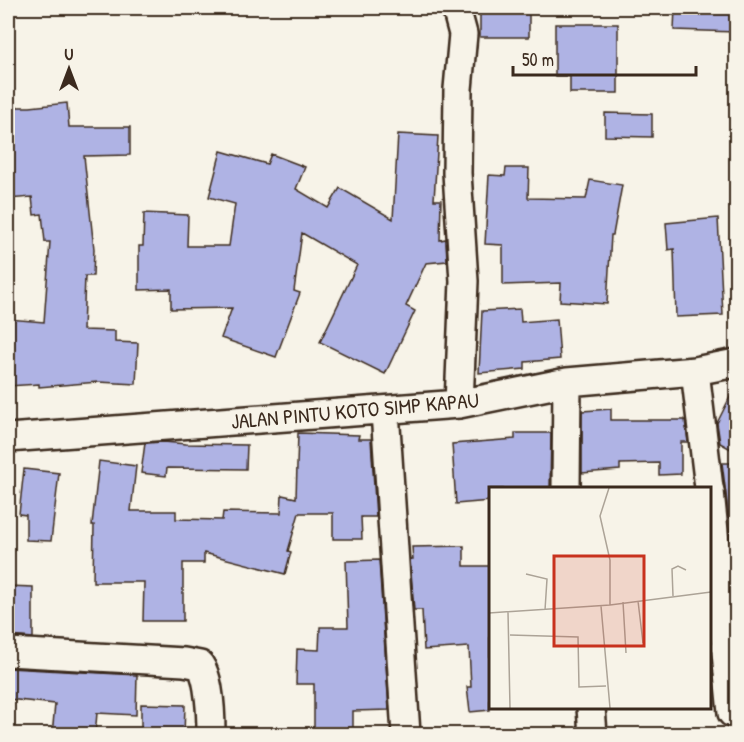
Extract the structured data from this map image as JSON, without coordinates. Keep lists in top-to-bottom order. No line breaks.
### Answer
{"streets":{"street":["JALAN PINTU KOTO SIMP KAPAU"]},"scale_bar":"50 m","north":"top"}
